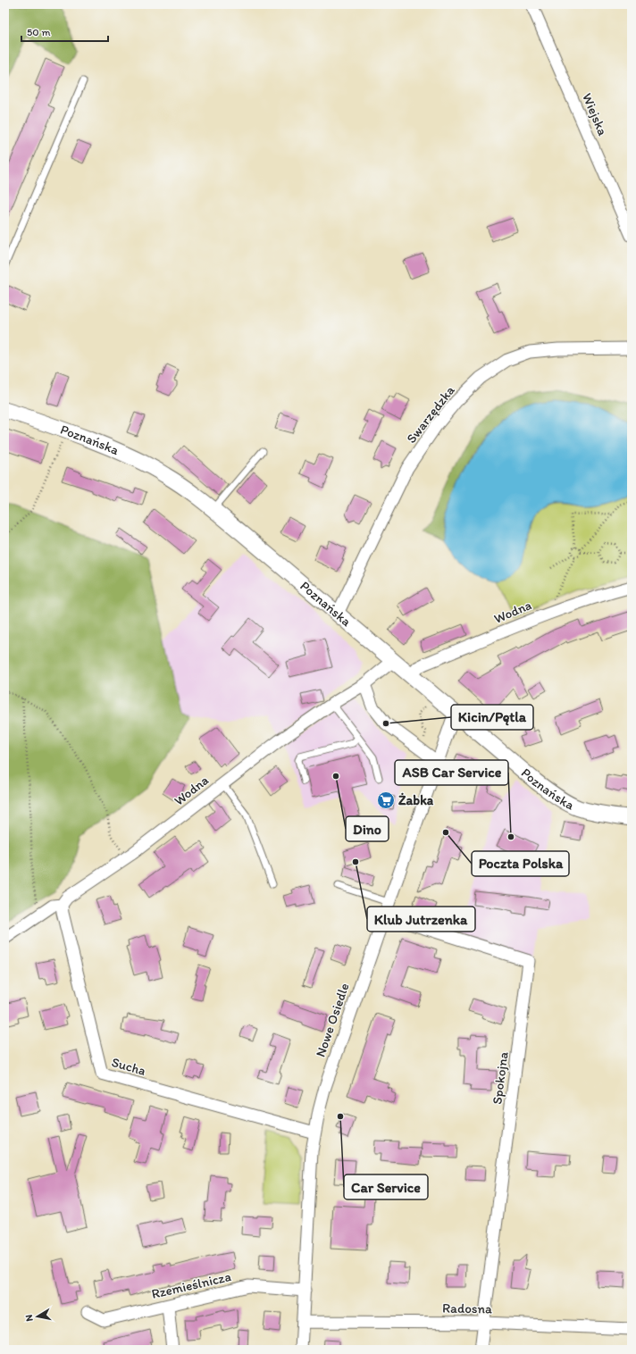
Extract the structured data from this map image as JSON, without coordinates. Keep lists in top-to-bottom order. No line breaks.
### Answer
{"streets":{"street":["Wiejska","Swarzędzka","Poznańska","Wodna","Nowe Osiedle","Sucha","Spokojna","Rzemieślnicza","Radosna"]},"crossings":[["Swarzędzka","Poznańska"],["Poznańska","Wodna"],["Poznańska","Nowe Osiedle"],["Wodna","Sucha"],["Nowe Osiedle","Sucha"],["Nowe Osiedle","Spokojna"],["Nowe Osiedle","Rzemieślnicza"],["Nowe Osiedle","Radosna"],["Spokojna","Radosna"]],"places":{"other":["Kicin/Pętla","Dino","Poczta Polska","ASB Car Service","Klub Jutrzenka","Car Service"],"supermarket":["Żabka"]},"scale_bar":"50 m","north":"left"}
